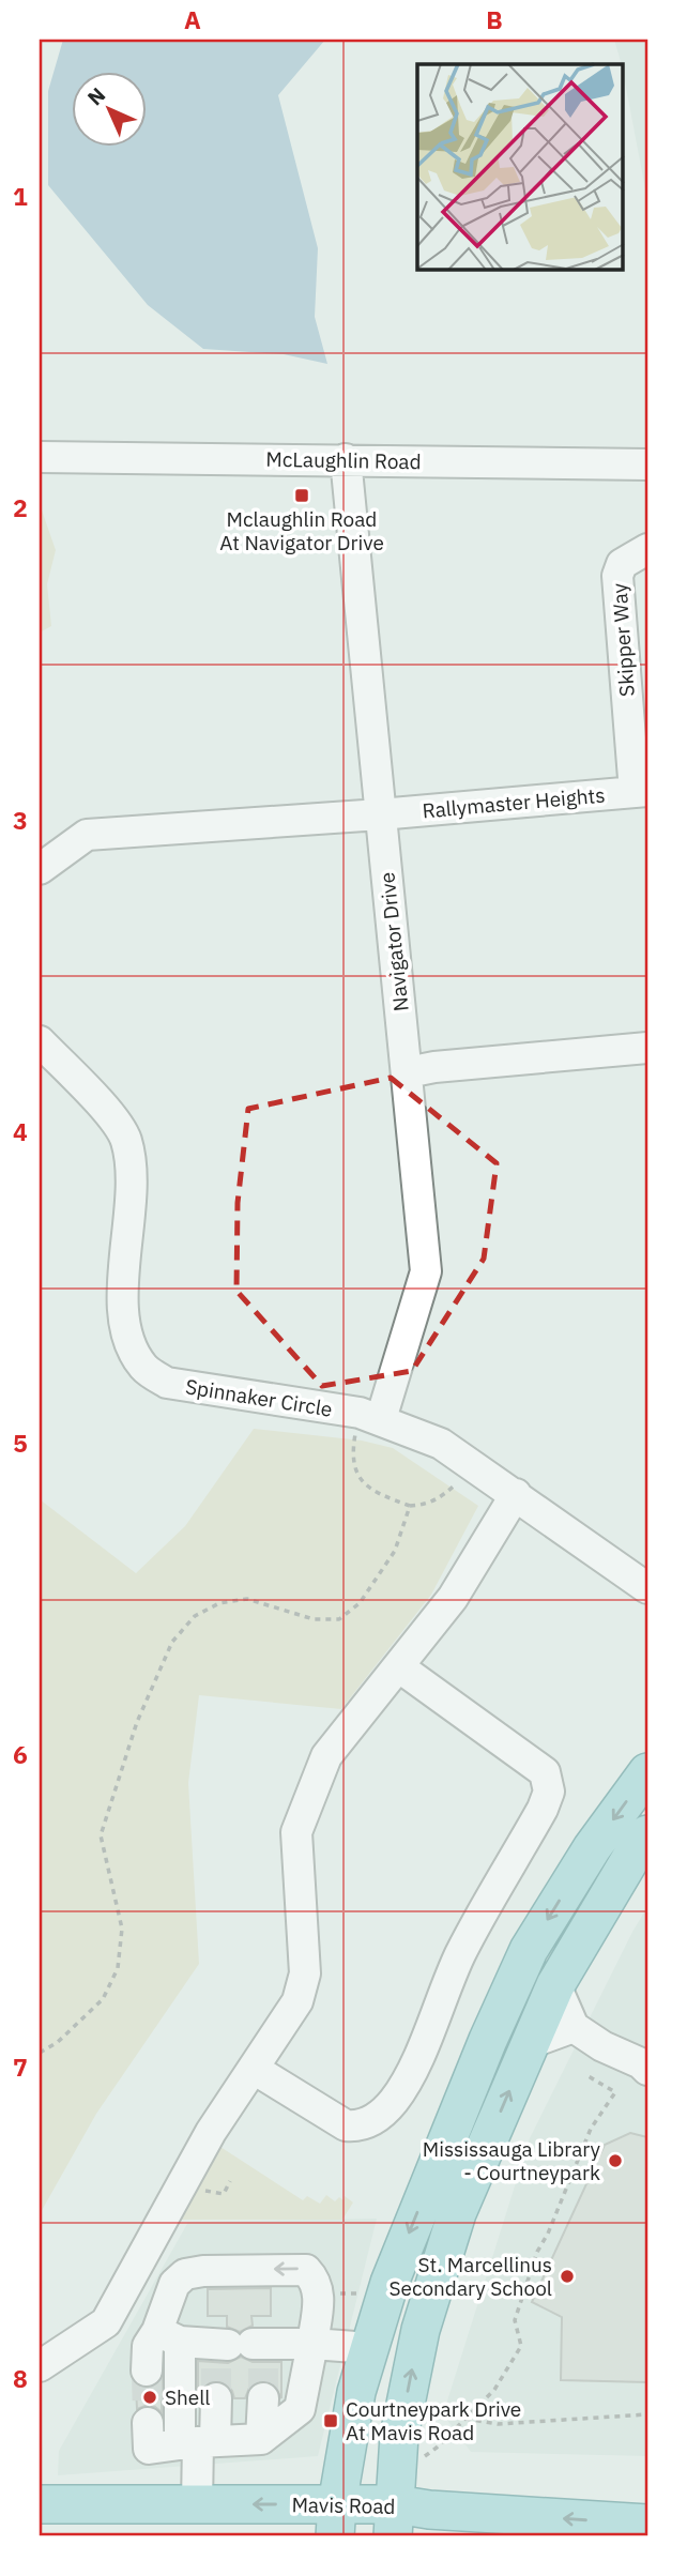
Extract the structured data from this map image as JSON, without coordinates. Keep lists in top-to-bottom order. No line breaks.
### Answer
{"streets":{"main road":["Mavis Road"],"street":["McLaughlin Road","Skipper Way","Rallymaster Heights","Navigator Drive","Spinnaker Circle"]},"crossings":[["McLaughlin Road","Navigator Drive"],["Skipper Way","Rallymaster Heights"],["Rallymaster Heights","Navigator Drive"],["Navigator Drive","Spinnaker Circle"]],"one_way":["Mavis Road"],"places":{"transit":["Mclaughlin Road At Navigator Drive","Courtneypark Drive At Mavis Road"],"other":["Mississauga Library - Courtneypark","St. Marcellinus Secondary School","Shell"]},"north":"top left","grid":{"columns":["A","B"],"rows":["1","2","3","4","5","6","7","8"]}}
